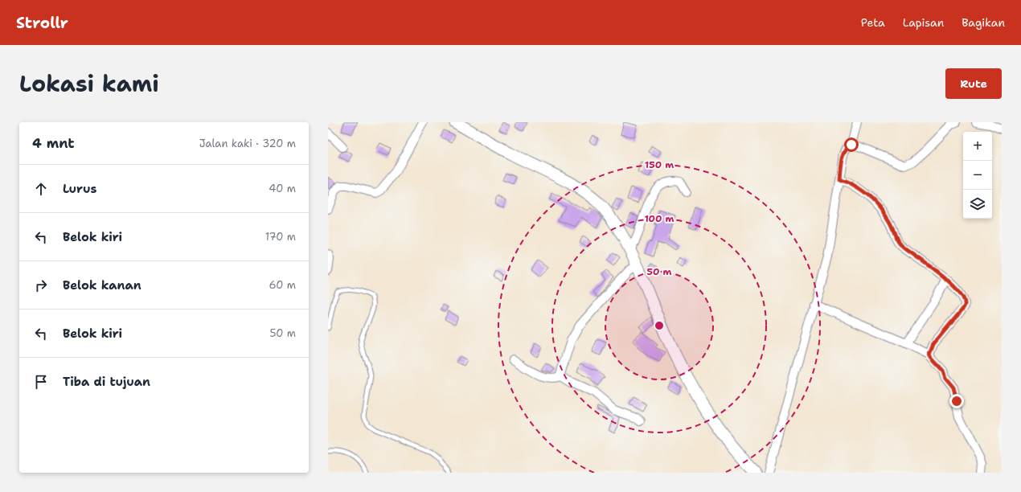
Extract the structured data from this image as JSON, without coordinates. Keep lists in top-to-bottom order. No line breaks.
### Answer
{"page":{"header":"Strollr","nav":["Peta","Lapisan","Bagikan"],"title":"Lokasi kami","buttons":"Rute","heading":["4 mnt","Jalan kaki · 320 m"],"map_buttons":["+","−"],"list":[["Lurus","40 m"],["Belok kiri","170 m"],["Belok kanan","60 m"],["Belok kiri","50 m"],"Tiba di tujuan"]},"rings":["150 m","100 m","50 m"]}
